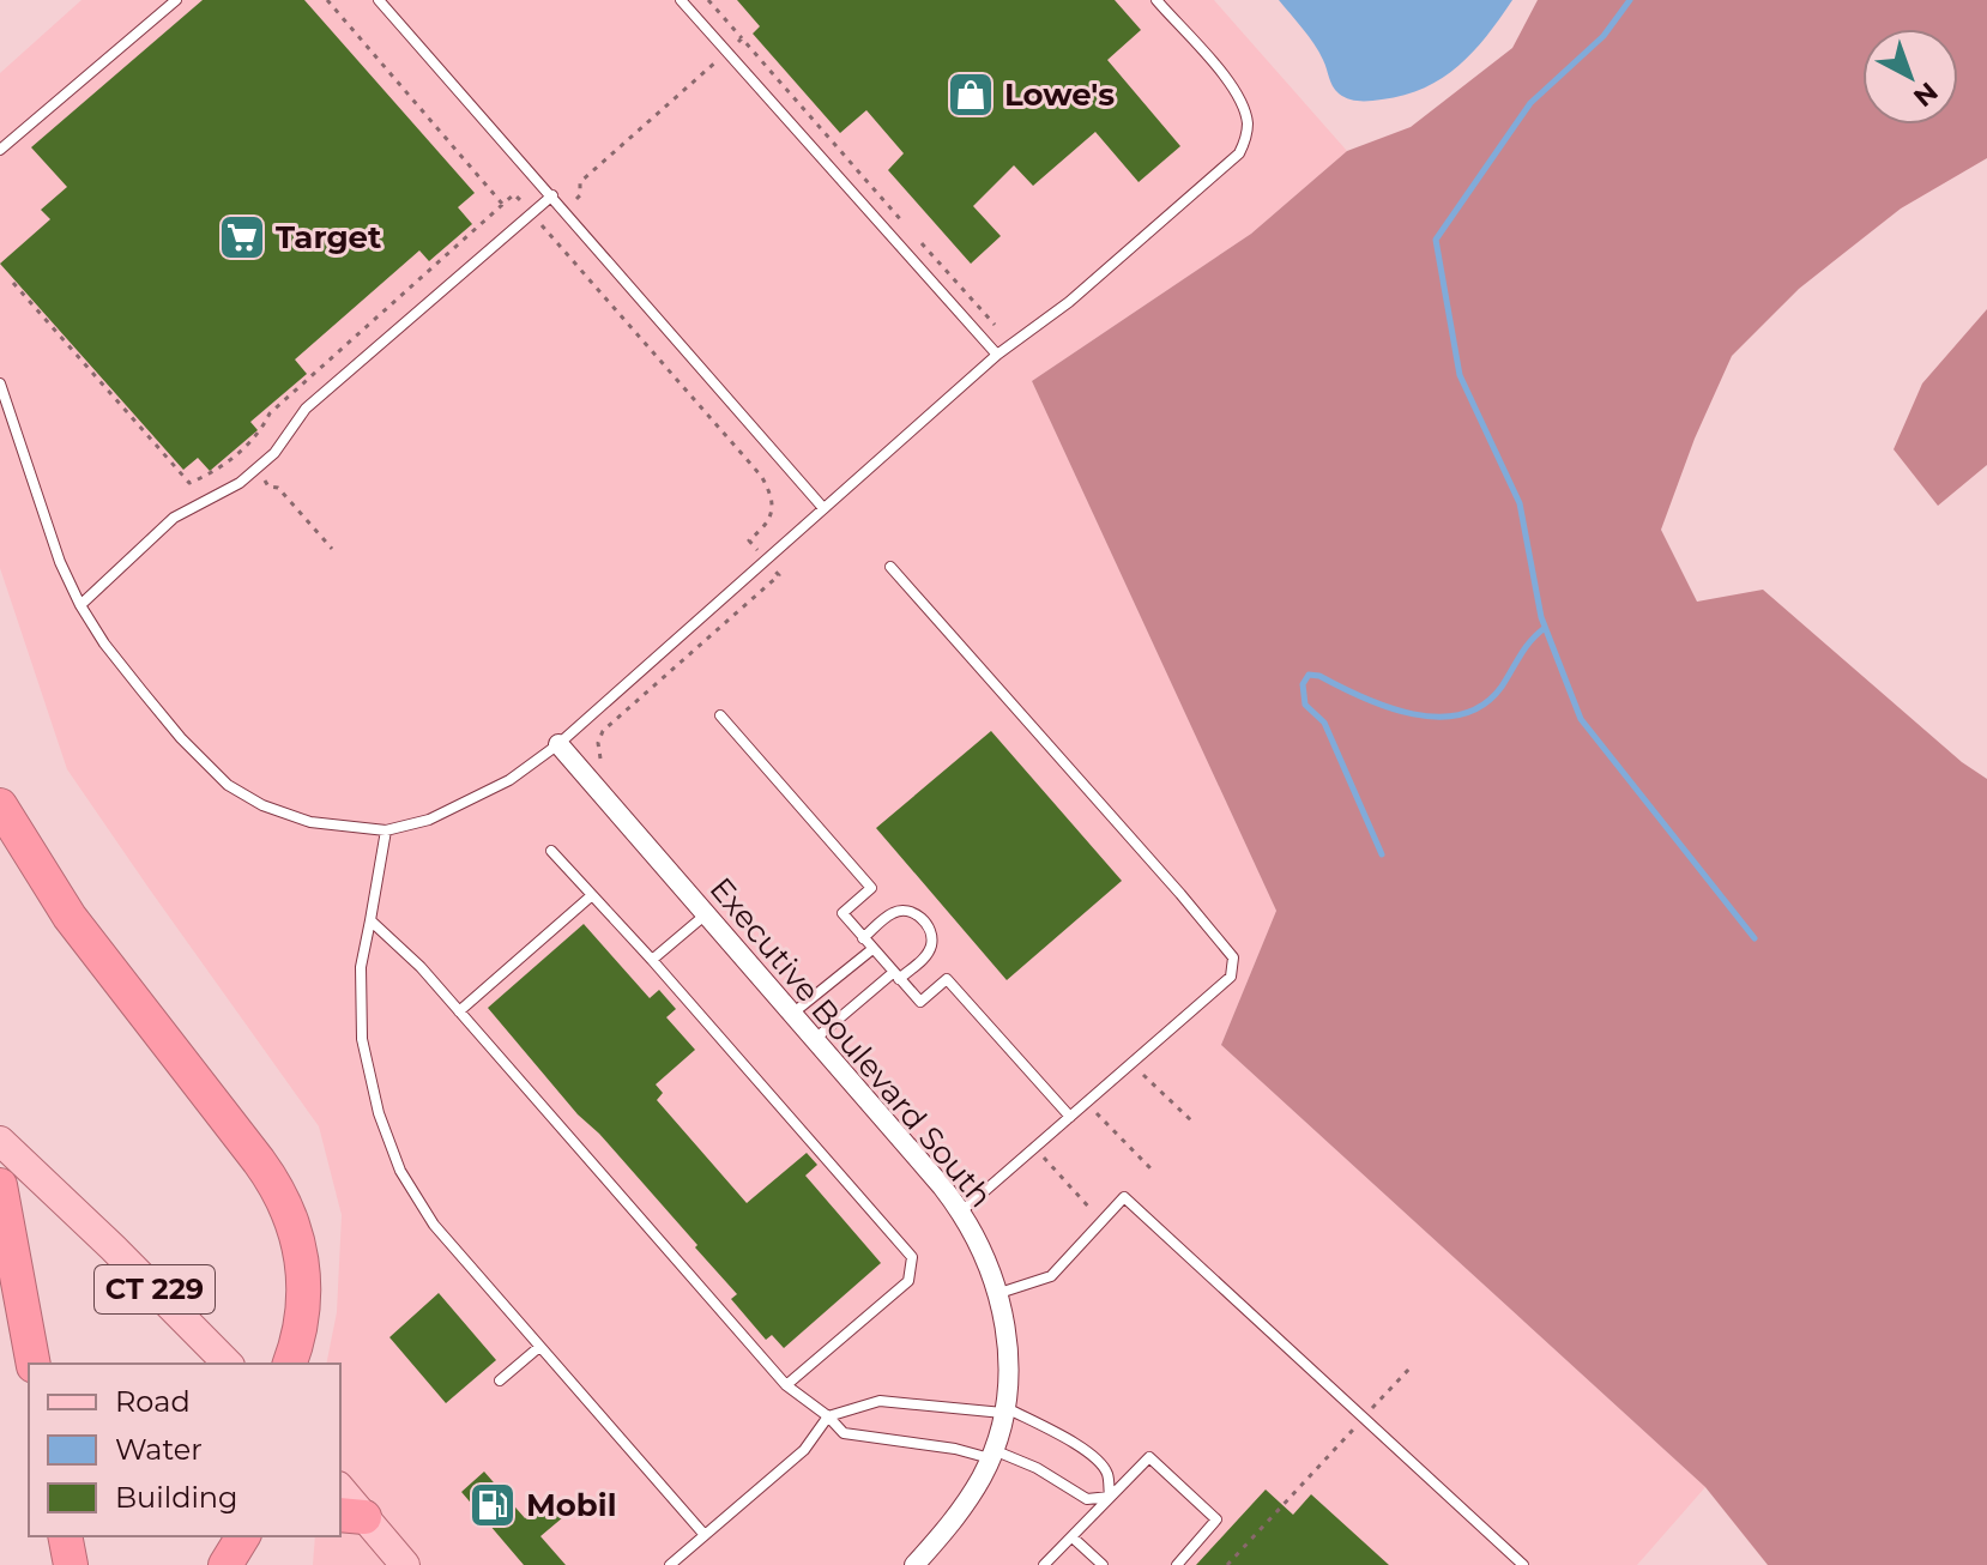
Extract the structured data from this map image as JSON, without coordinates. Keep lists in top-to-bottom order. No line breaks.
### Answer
{"streets":{"main road":["CT 229"],"street":["Executive Boulevard South"]},"places":{"shop":["Lowe's"],"supermarket":["Target"],"fuel station":["Mobil"]},"legend":["Road","Water","Building"],"north":"bottom right"}
